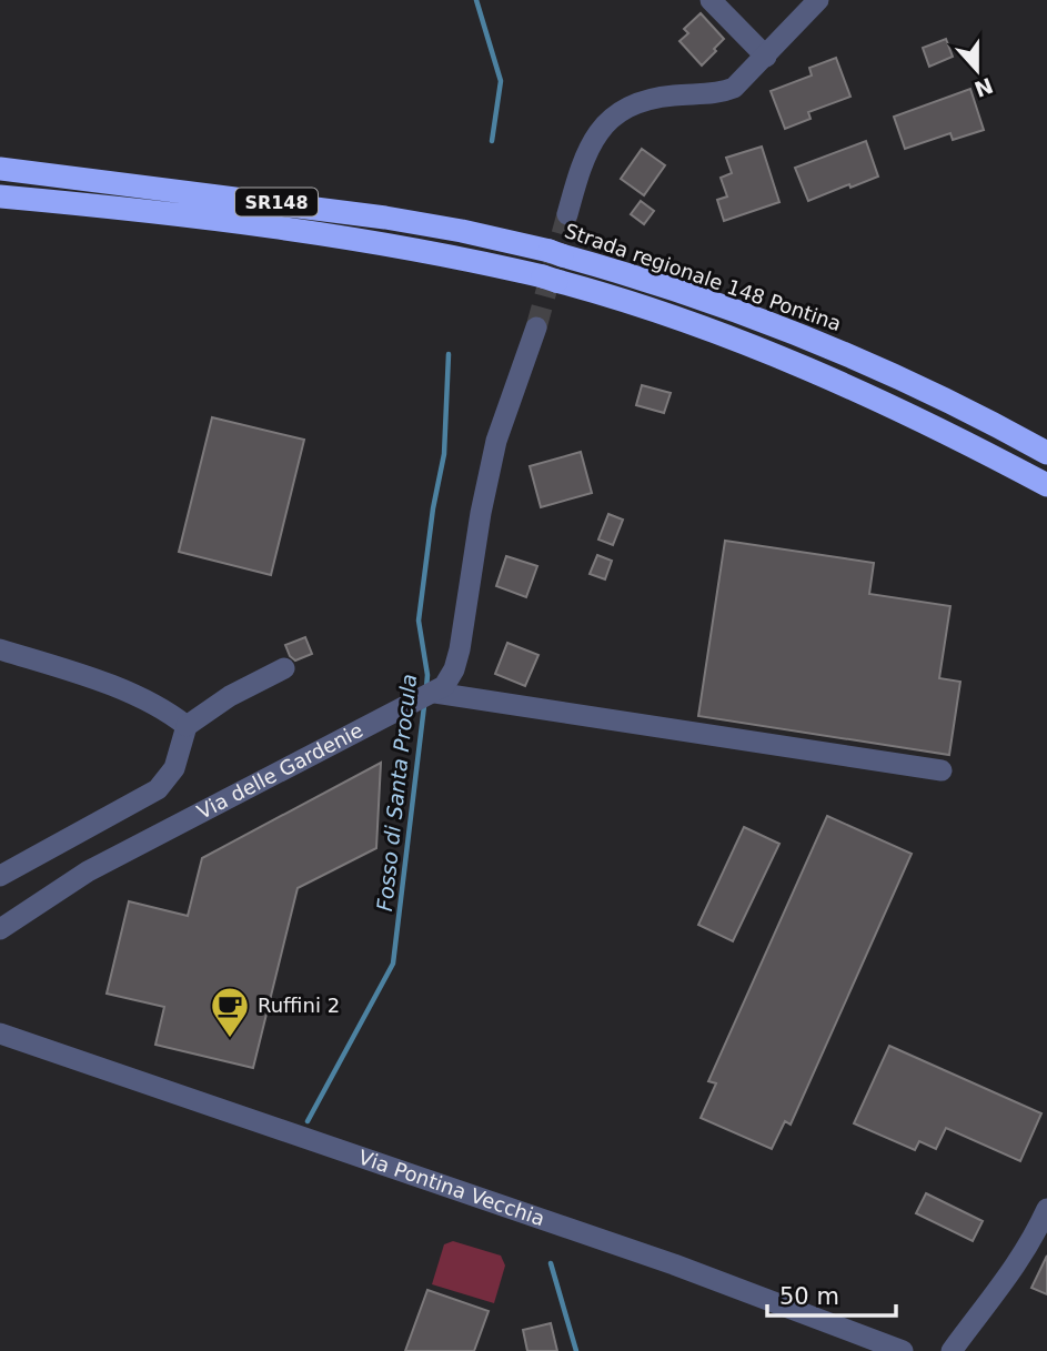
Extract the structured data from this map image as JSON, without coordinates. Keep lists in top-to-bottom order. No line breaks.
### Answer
{"streets":{"highway":["SR148","Strada regionale 148 Pontina"],"street":["Via delle Gardenie","Via Pontina Vecchia"]},"water":["Fosso di Santa Procula"],"places":{"cafe":["Ruffini 2"]},"scale_bar":"50 m","north":"bottom"}
